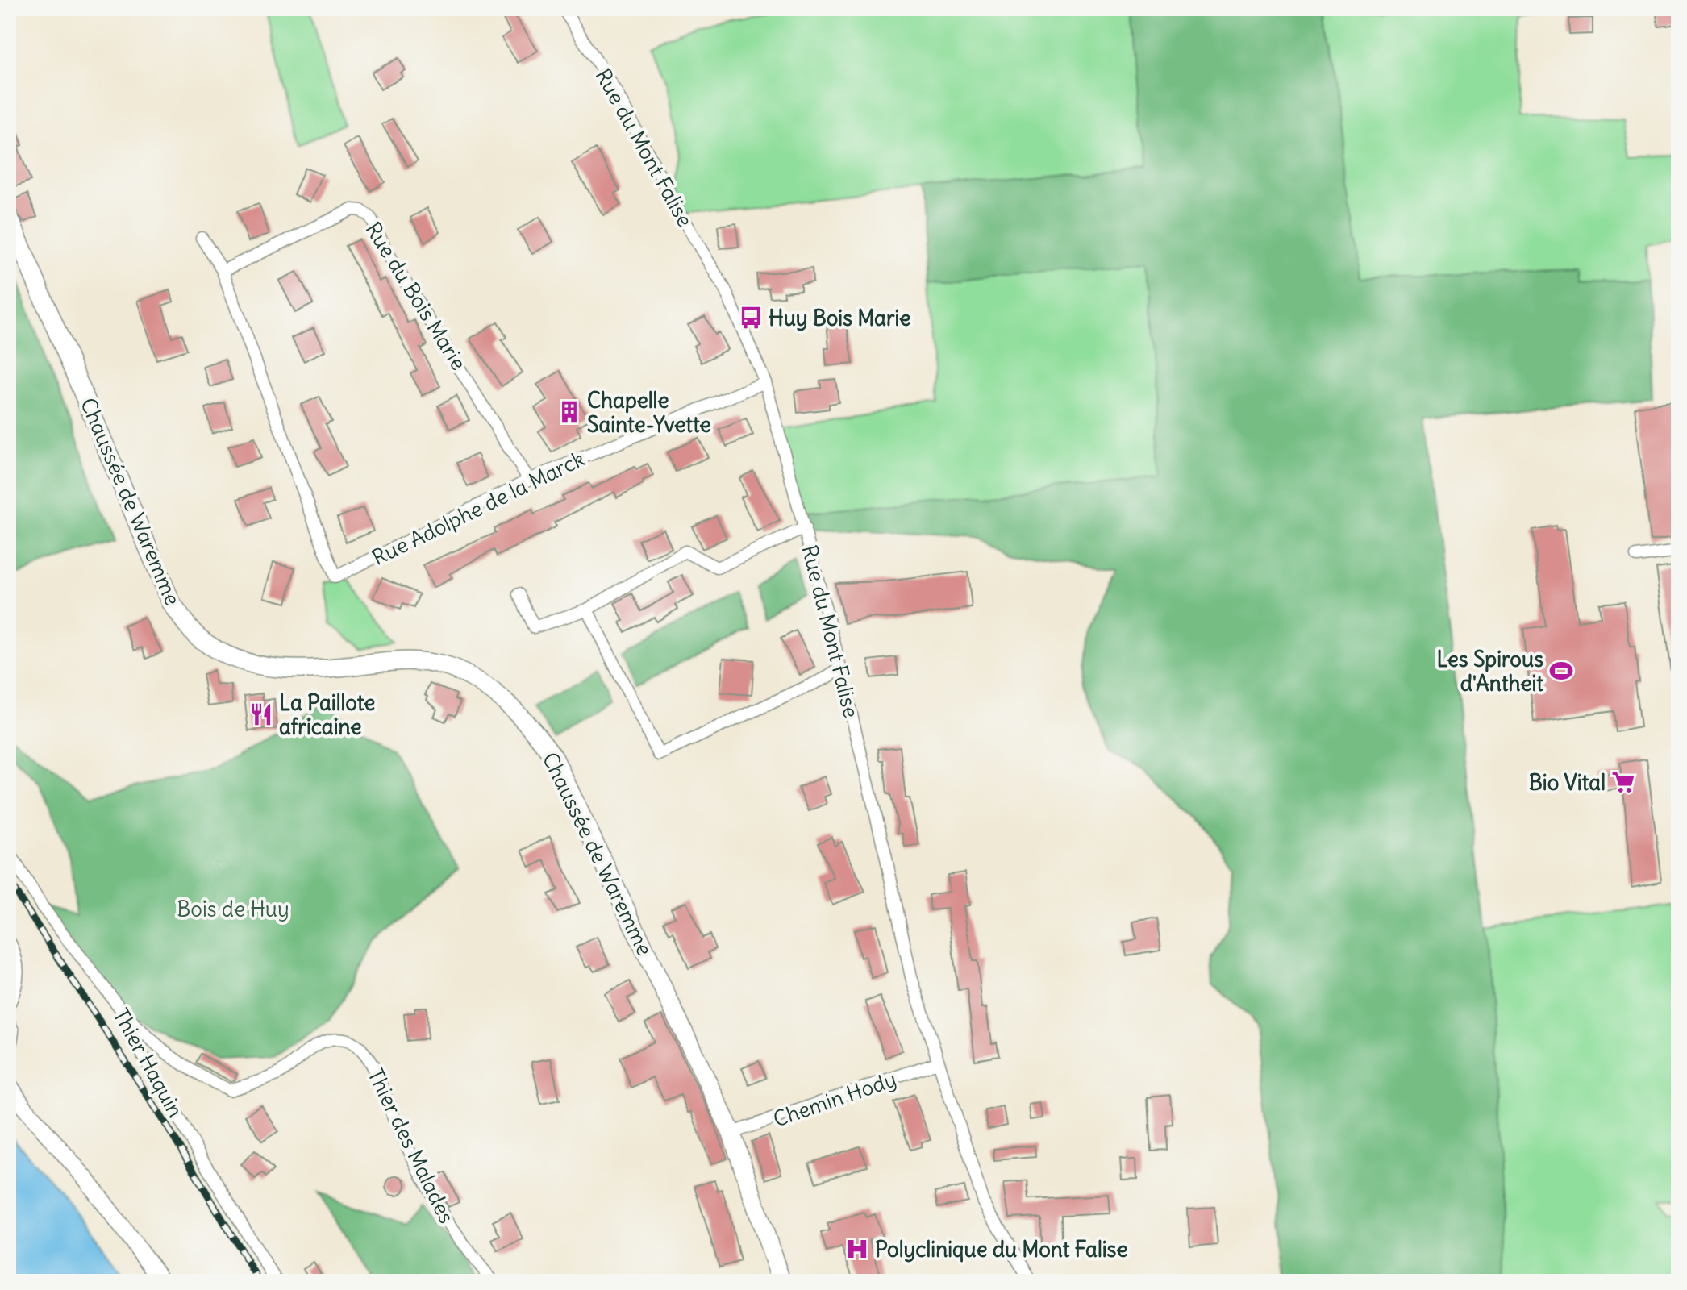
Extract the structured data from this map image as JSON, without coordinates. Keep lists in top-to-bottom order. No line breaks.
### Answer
{"streets":{"main road":["Chaussée de Waremme"],"street":["Rue du Mont Falise","Rue du Bois Marie","Rue Adolphe de la Marck","Thier Haquin","Chemin Hody","Thier des Malades"]},"crossings":[["Rue du Mont Falise","Rue Adolphe de la Marck"],["Rue du Mont Falise","Chemin Hody"],["Rue du Bois Marie","Rue Adolphe de la Marck"],["Chaussée de Waremme","Chemin Hody"],["Thier Haquin","Thier des Malades"]],"parks":["Bois de Huy"],"places":{"bus stop":["Huy Bois Marie"],"building":["Chapelle Sainte-Yvette"],"sports":["Les Spirous d'Antheit"],"restaurant":["La Paillote africaine"],"supermarket":["Bio Vital"],"hospital":["Polyclinique du Mont Falise"]}}
